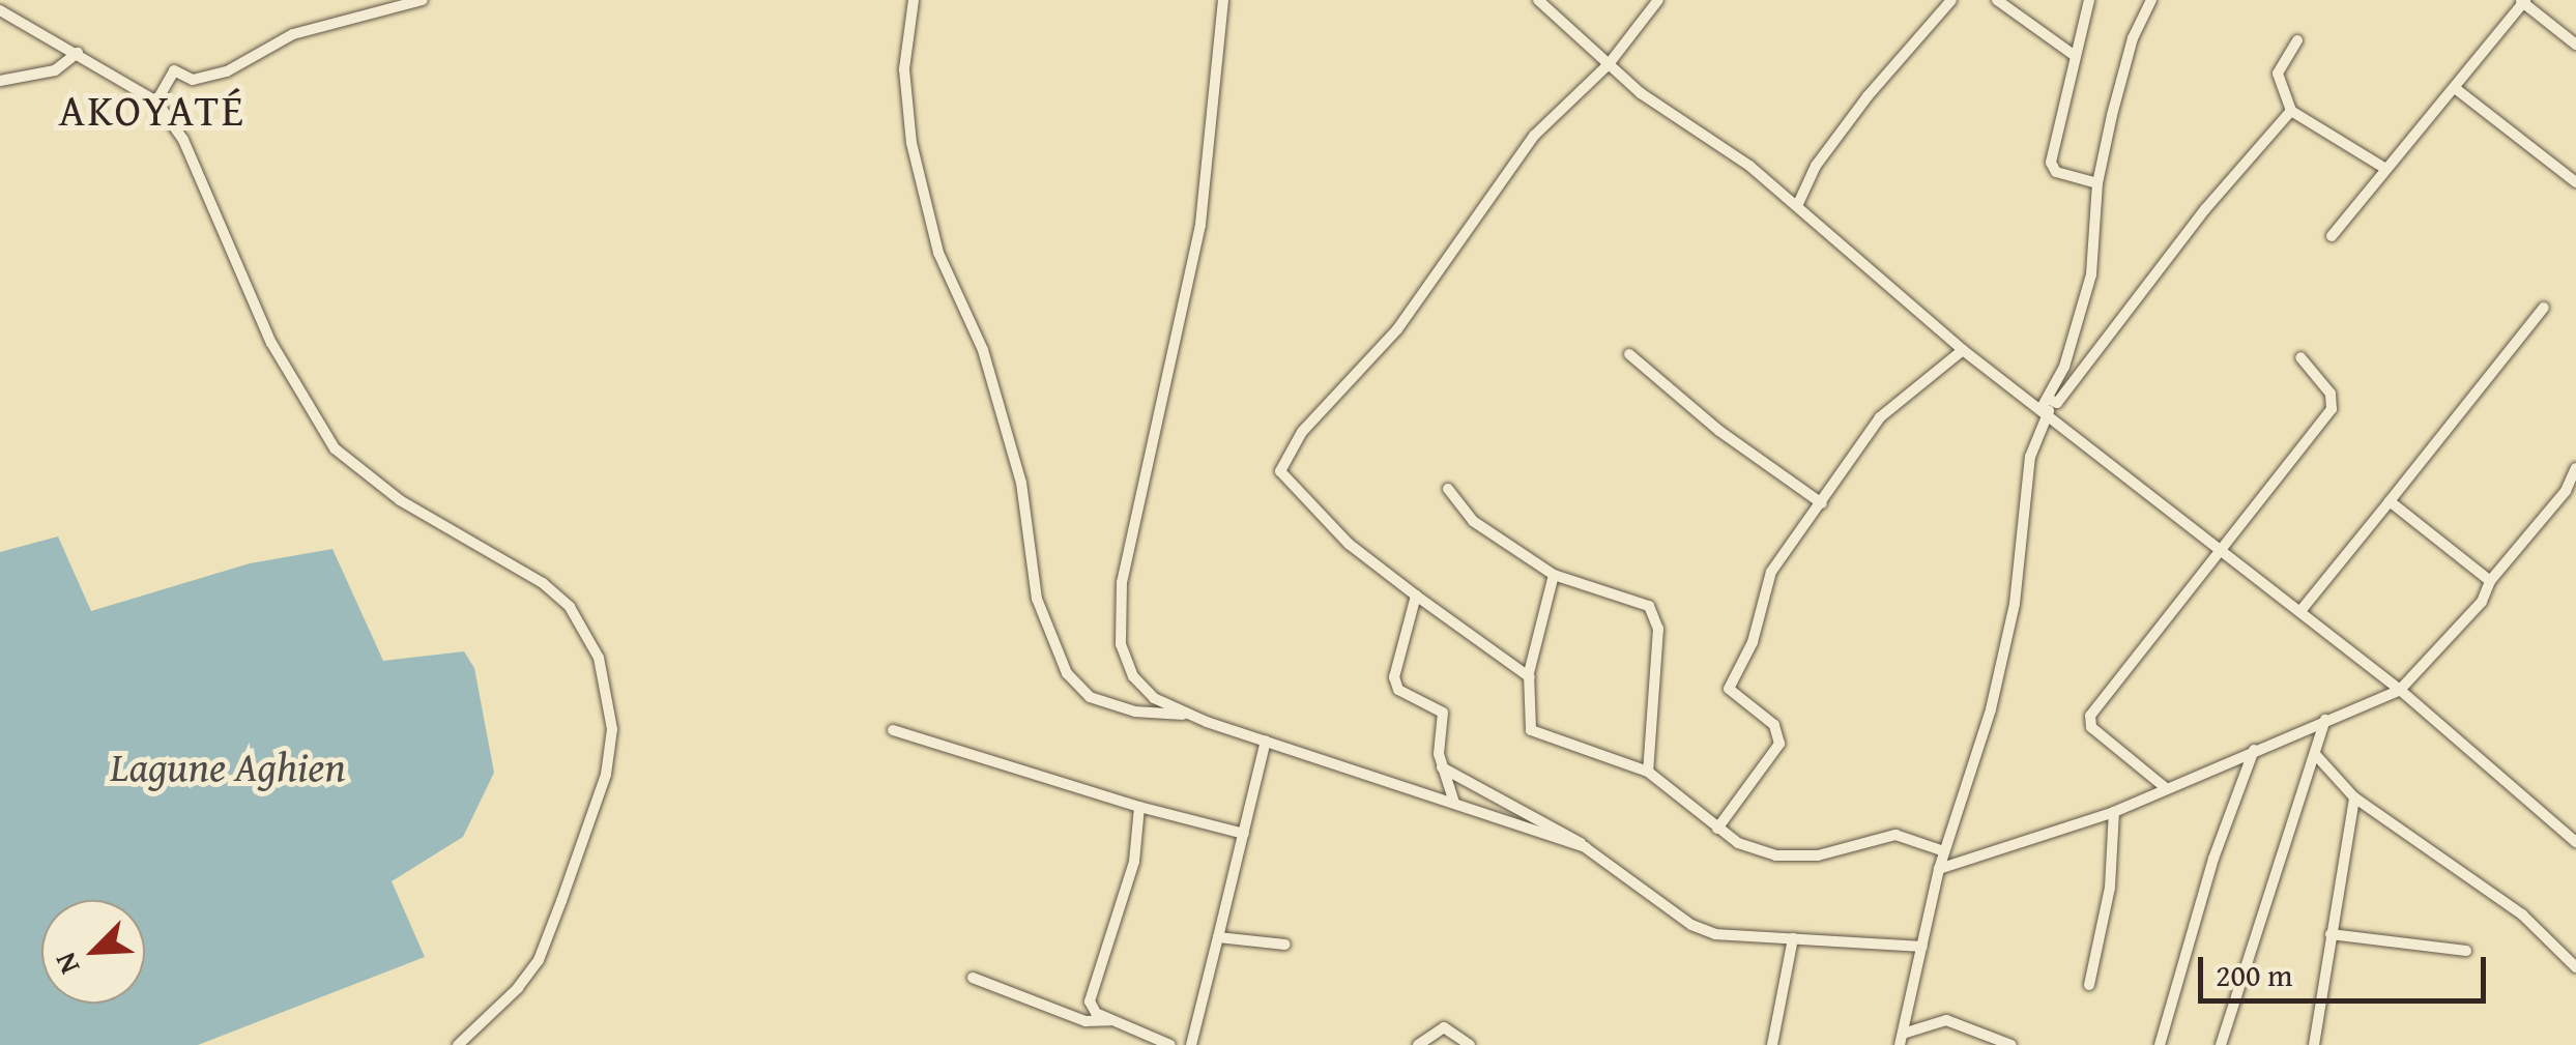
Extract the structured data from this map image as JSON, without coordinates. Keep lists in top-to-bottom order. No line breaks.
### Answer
{"districts":["AKOYATÉ"],"water":["Lagune Aghien"],"scale_bar":"200 m","north":"bottom left"}
